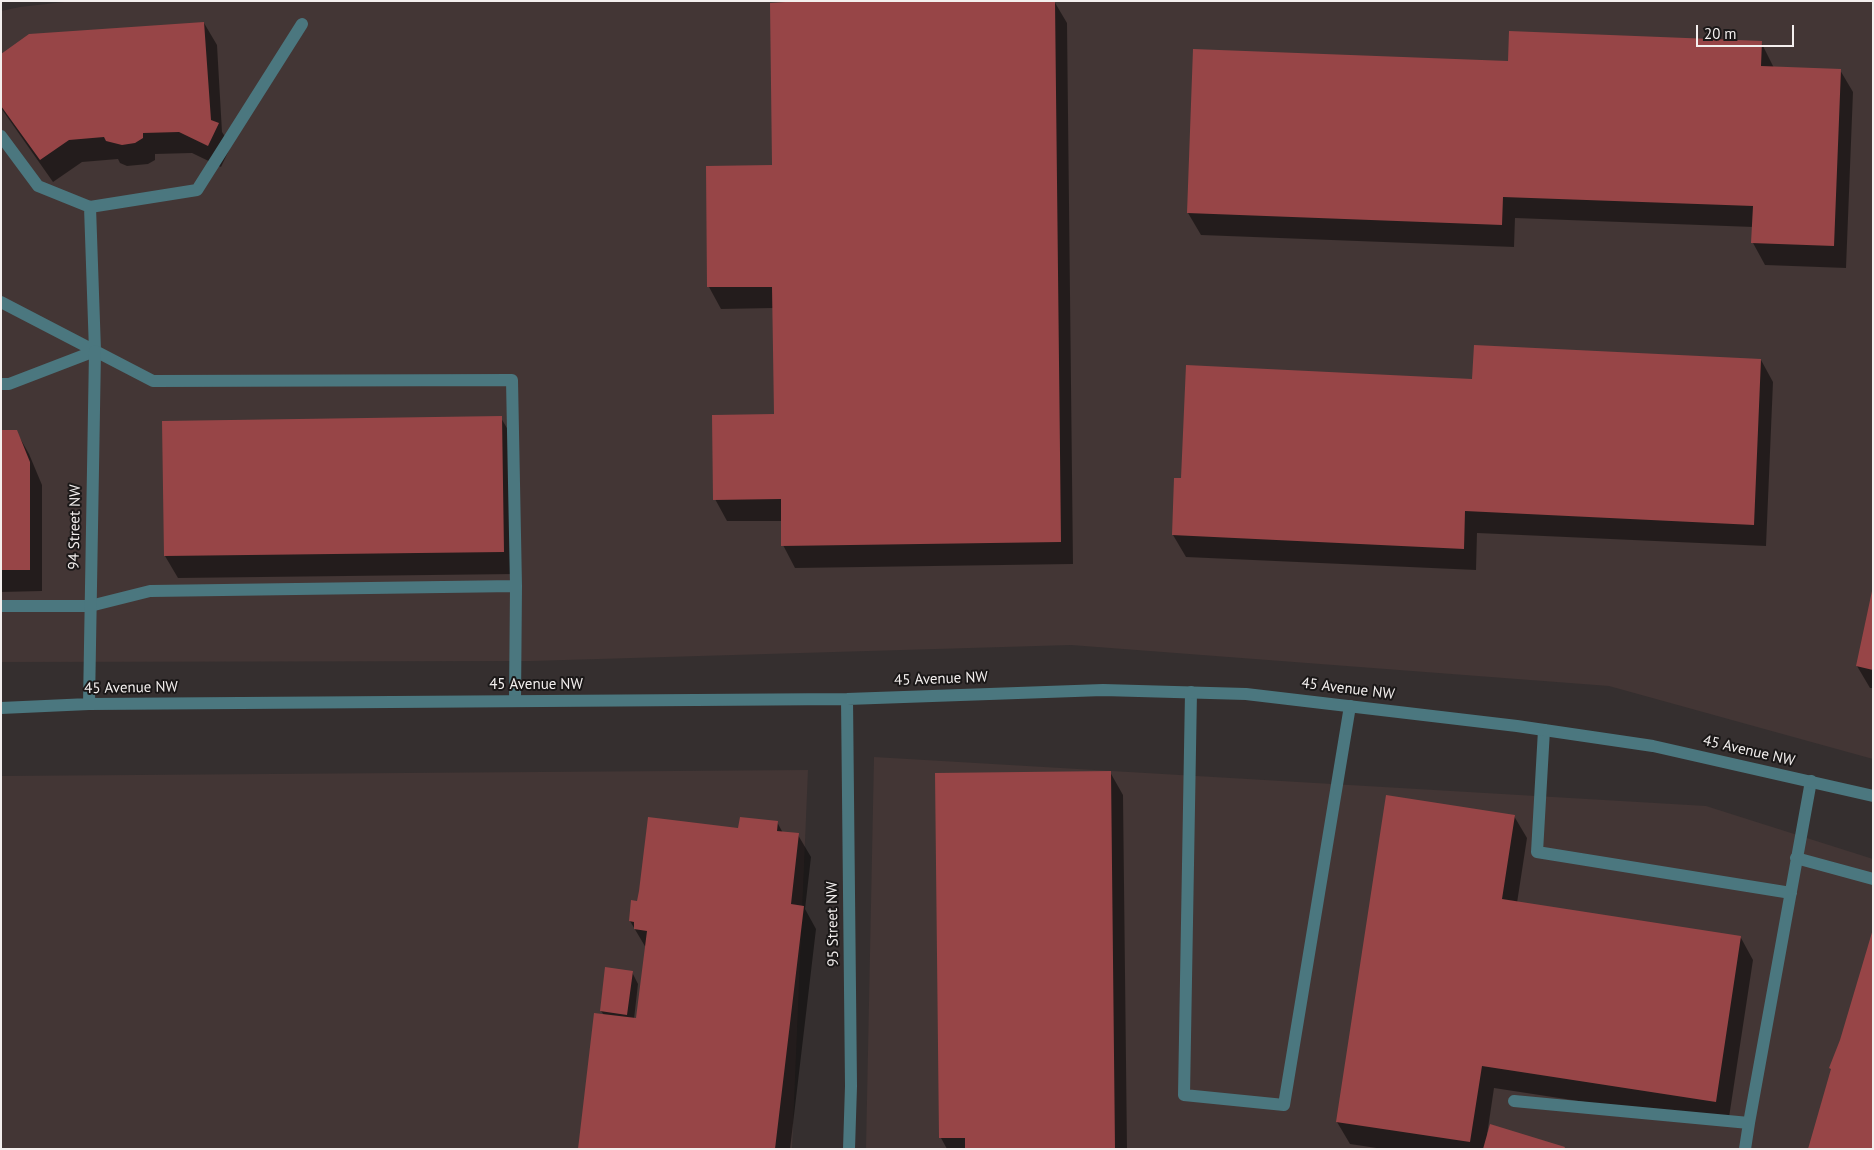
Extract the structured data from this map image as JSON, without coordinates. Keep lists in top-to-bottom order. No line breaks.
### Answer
{"streets":{"street":["94 Street NW","45 Avenue NW","95 Street NW"]},"crossings":[["94 Street NW","45 Avenue NW"],["45 Avenue NW","95 Street NW"]],"scale_bar":"20 m"}
